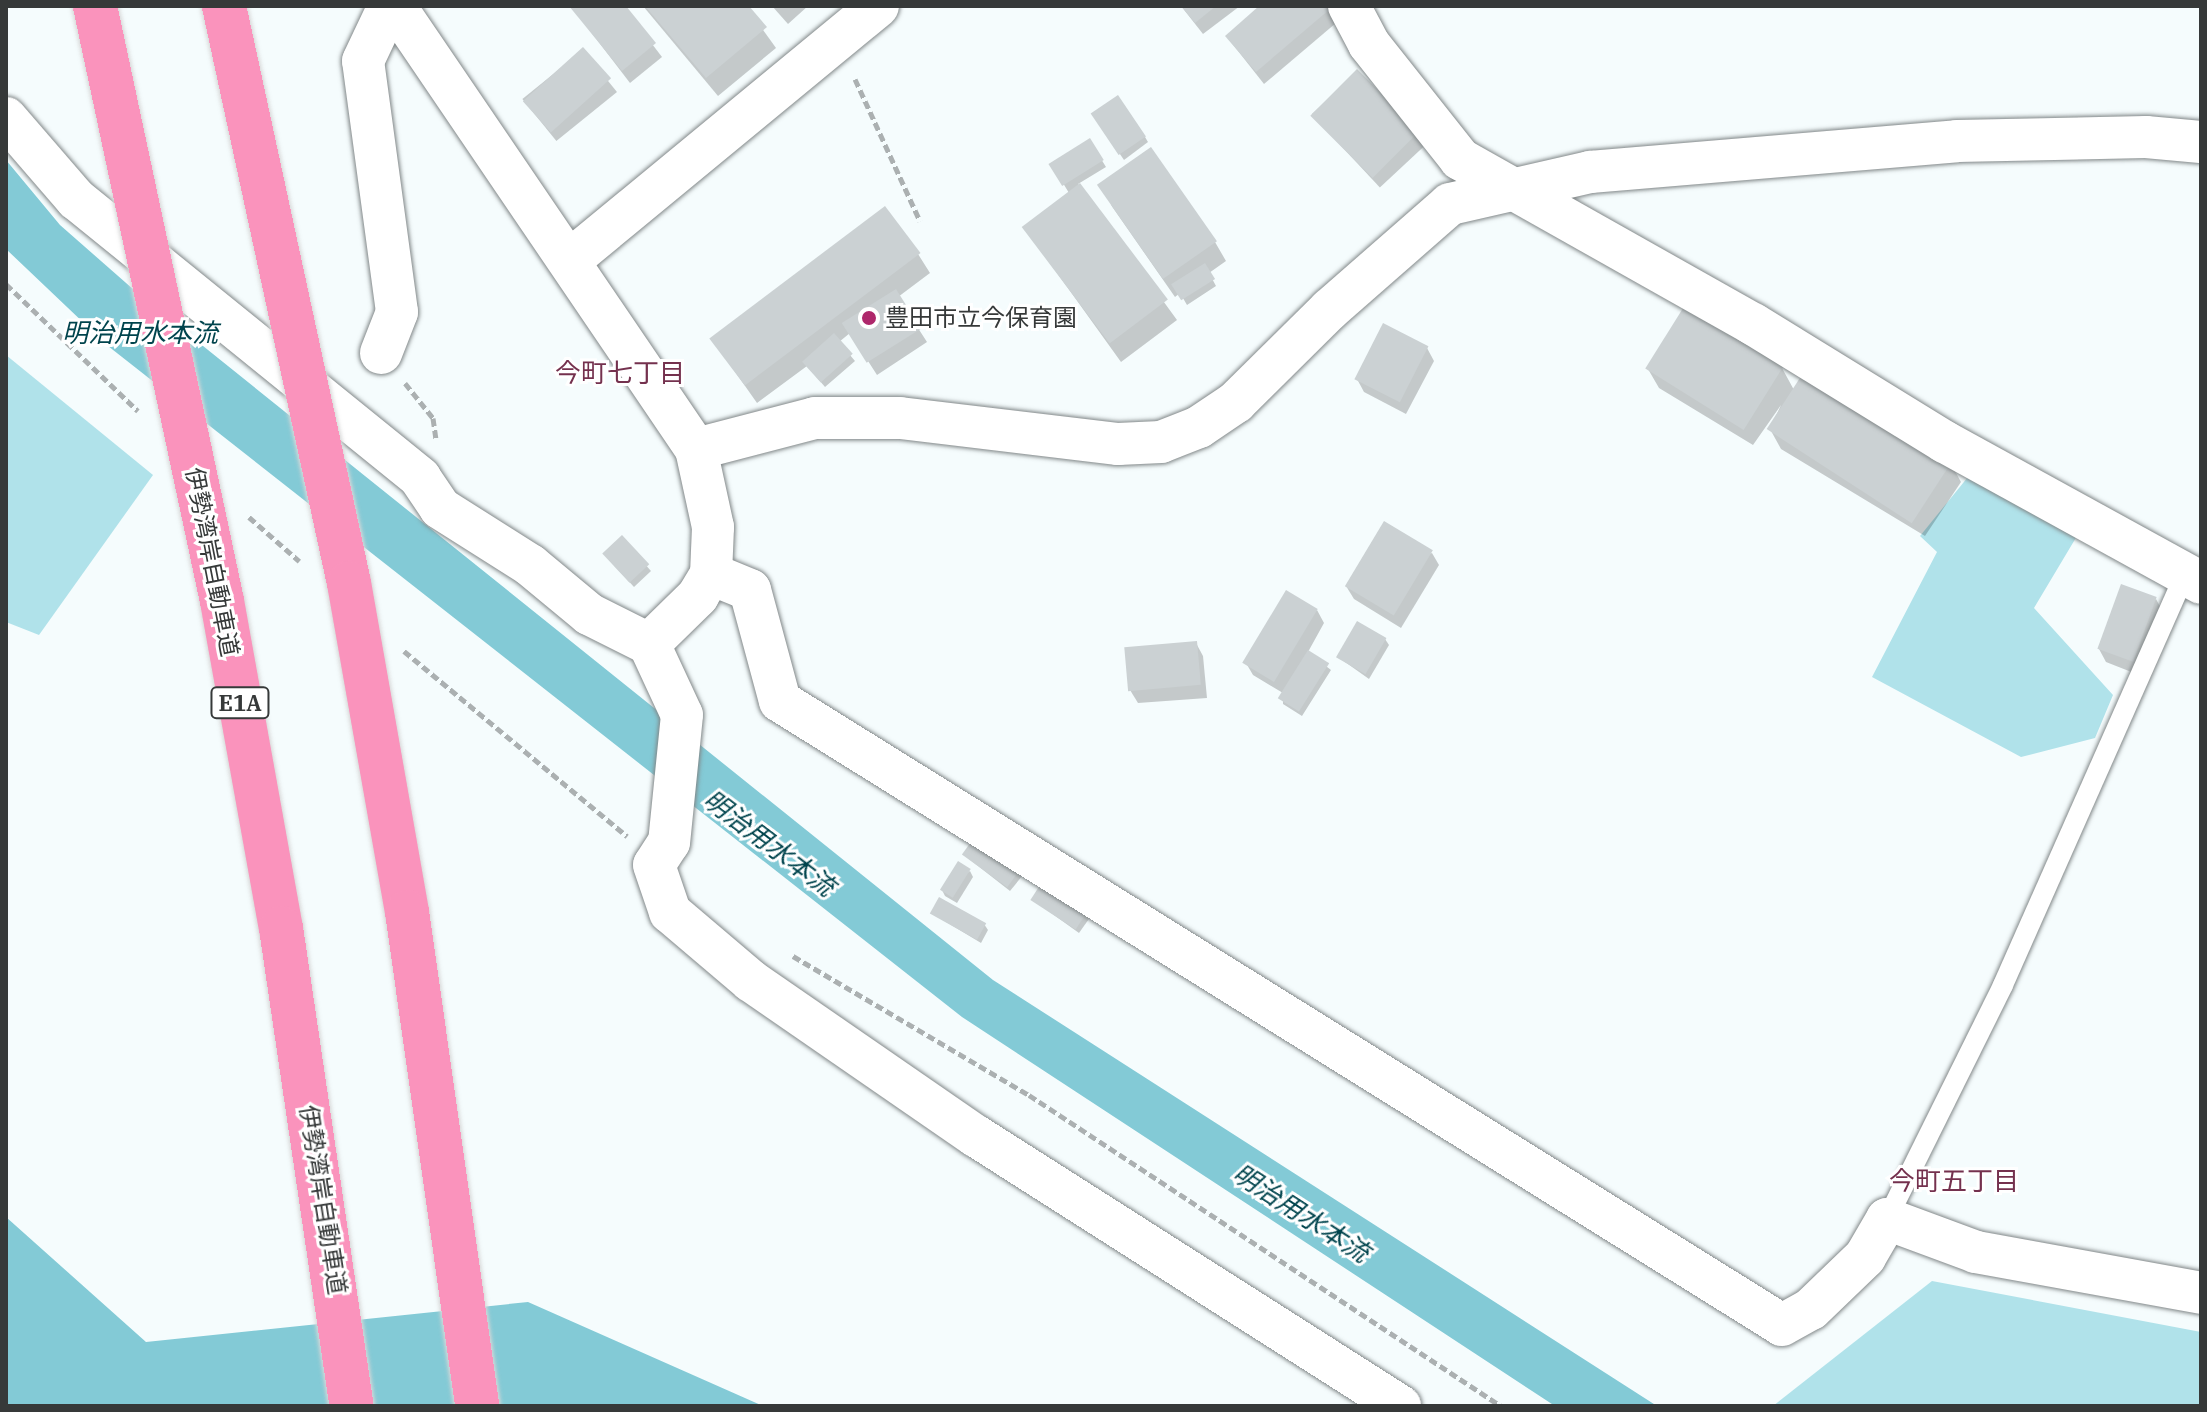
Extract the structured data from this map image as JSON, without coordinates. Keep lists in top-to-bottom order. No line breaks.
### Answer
{"streets":{"highway":["伊勢湾岸自動車道","E1A"]},"districts":["今町七丁目","今町五丁目"],"water":["明治用水本流"],"places":["豊田市立今保育園"]}
